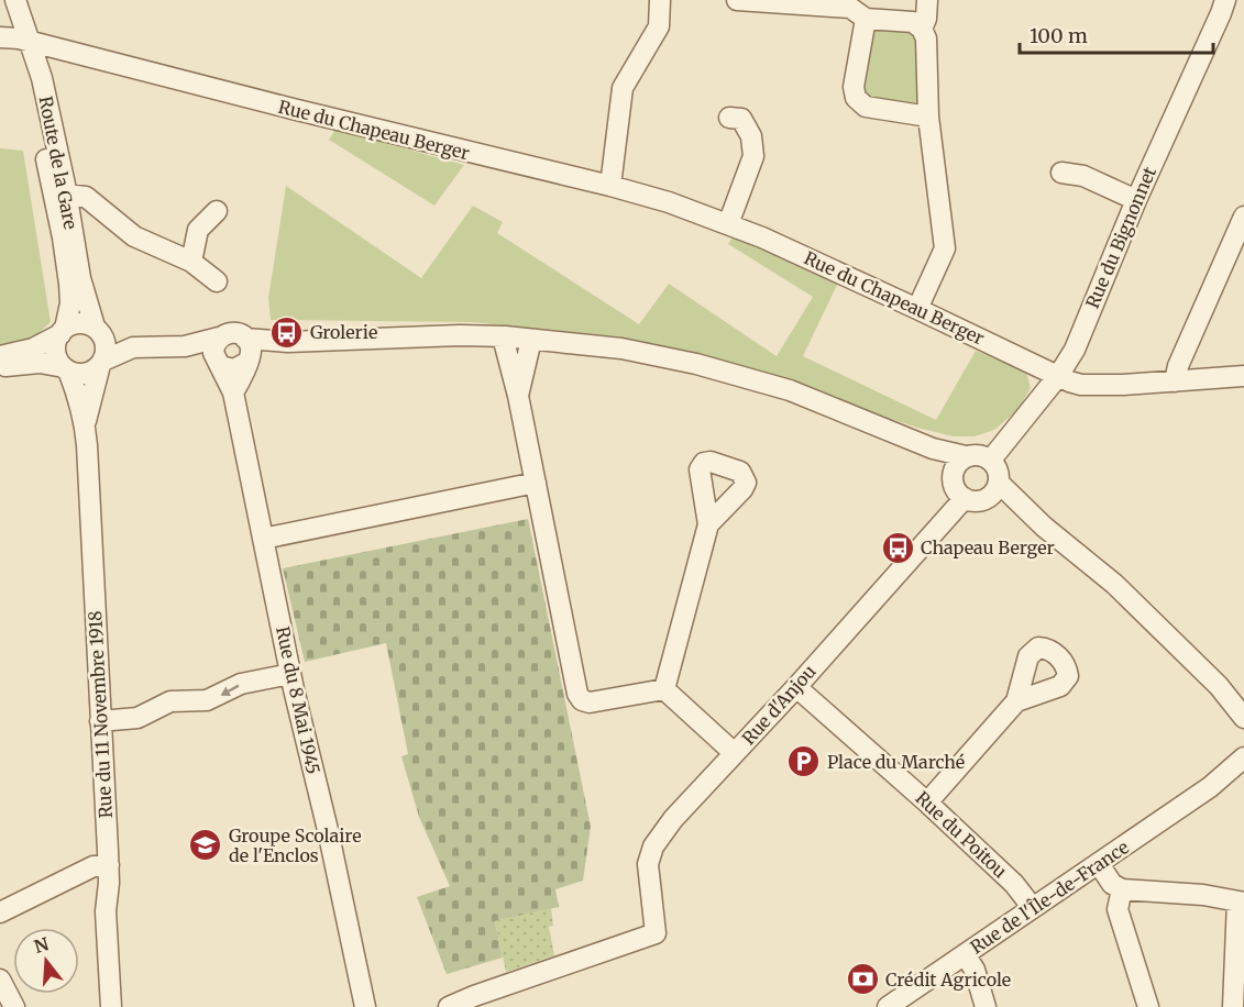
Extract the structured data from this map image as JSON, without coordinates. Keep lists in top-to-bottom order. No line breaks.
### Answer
{"streets":{"street":["Rue du Chapeau Berger","Route de la Gare","Rue du Bignonnet","Rue du 8 Mai 1945","Rue d'Anjou","Rue du 11 Novembre 1918","Rue du Poitou","Rue de l'Île-de-France"]},"crossings":[["Rue du Chapeau Berger","Route de la Gare"],["Rue du Chapeau Berger","Rue du Bignonnet"],["Route de la Gare","Rue du 11 Novembre 1918"],["Rue du Bignonnet","Rue d'Anjou"],["Rue d'Anjou","Rue du Poitou"],["Rue du Poitou","Rue de l'Île-de-France"]],"places":{"bus stop":["Grolerie","Chapeau Berger"],"parking":["Place du Marché"],"school or university":["Groupe Scolaire de l'Enclos"],"bank":["Crédit Agricole"]},"scale_bar":"100 m","north":"top"}
